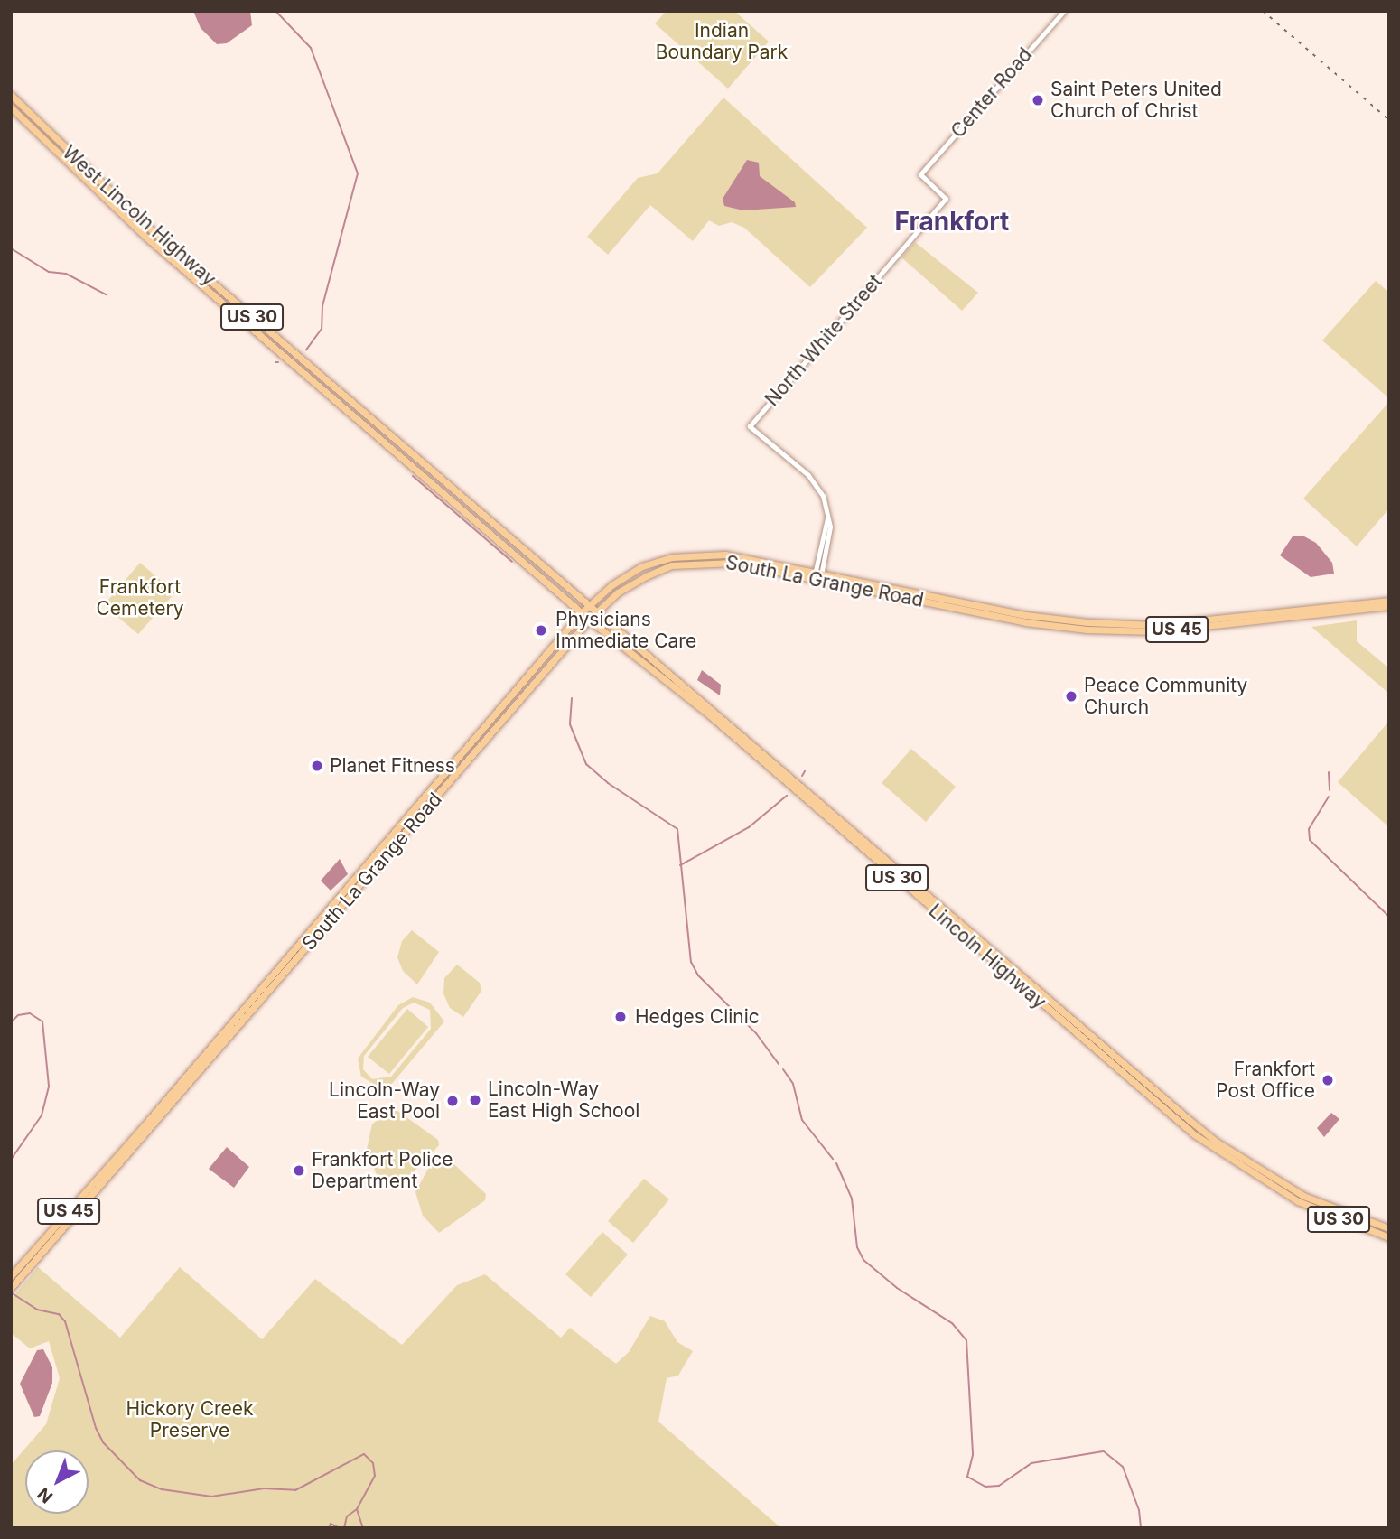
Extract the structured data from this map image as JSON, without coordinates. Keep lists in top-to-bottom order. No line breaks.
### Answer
{"streets":{"main road":["West Lincoln Highway","US 30","South La Grange Road","US 45","Lincoln Highway"],"street":["Center Road","North White Street"]},"crossings":[["Center Road","North White Street"],["West Lincoln Highway","Lincoln Highway"],["North White Street","South La Grange Road"],["South La Grange Road","Lincoln Highway"]],"districts":["Frankfort"],"parks":["Indian Boundary Park","Frankfort Cemetery","Hickory Creek Preserve"],"places":["Saint Peters United Church of Christ","Physicians Immediate Care","Peace Community Church","Planet Fitness","Hedges Clinic","Frankfort Post Office","Lincoln-Way East High School","Lincoln-Way East Pool","Frankfort Police Department"],"north":"bottom left"}
